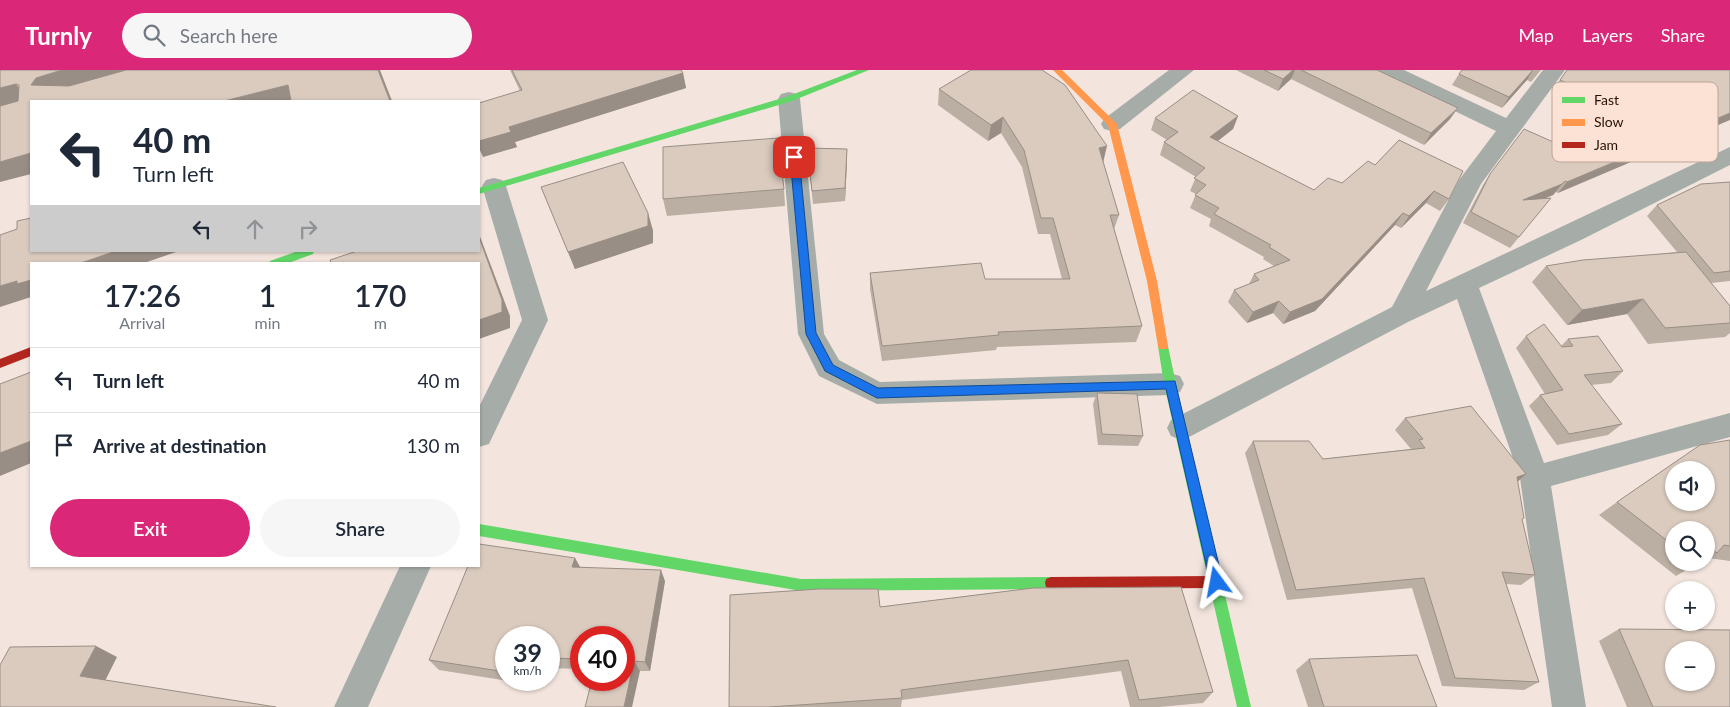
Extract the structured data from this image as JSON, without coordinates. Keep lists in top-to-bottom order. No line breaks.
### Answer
{"legend":["Fast","Slow","Jam"],"page":{"header":"Turnly","search":"Search here","nav":["Map","Layers","Share"],"turn":["40 m","Turn left"],"eta":["17:26","Arrival","1","min","170","m"],"list":[{"name":"Turn left","value":"40 m"},{"name":"Arrive at destination","value":"130 m"}],"map_buttons":["+","−"],"buttons":["Exit","Share"],"speed":"39 km/h","limit":"40"}}
